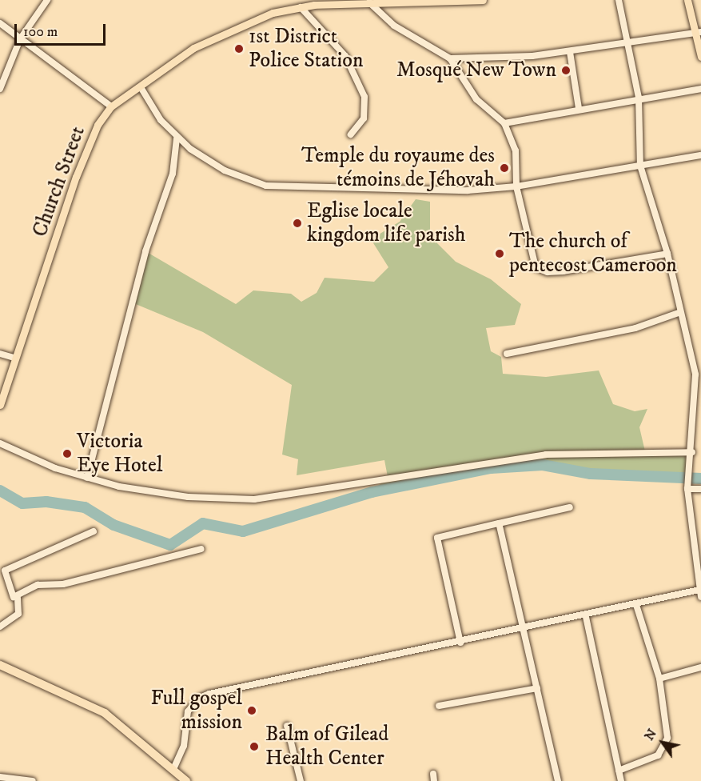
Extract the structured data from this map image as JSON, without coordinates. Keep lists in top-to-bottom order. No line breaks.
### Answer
{"streets":{"main road":["Church Street"]},"places":["1st District Police Station","Mosqué New Town","Temple du royaume des témoins de Jéhovah","Eglise locale kingdom life parish","The church of pentecost Cameroon","Victoria Eye Hotel","Full gospel mission","Balm of Gilead Health Center"],"scale_bar":"100 m","north":"top left"}
